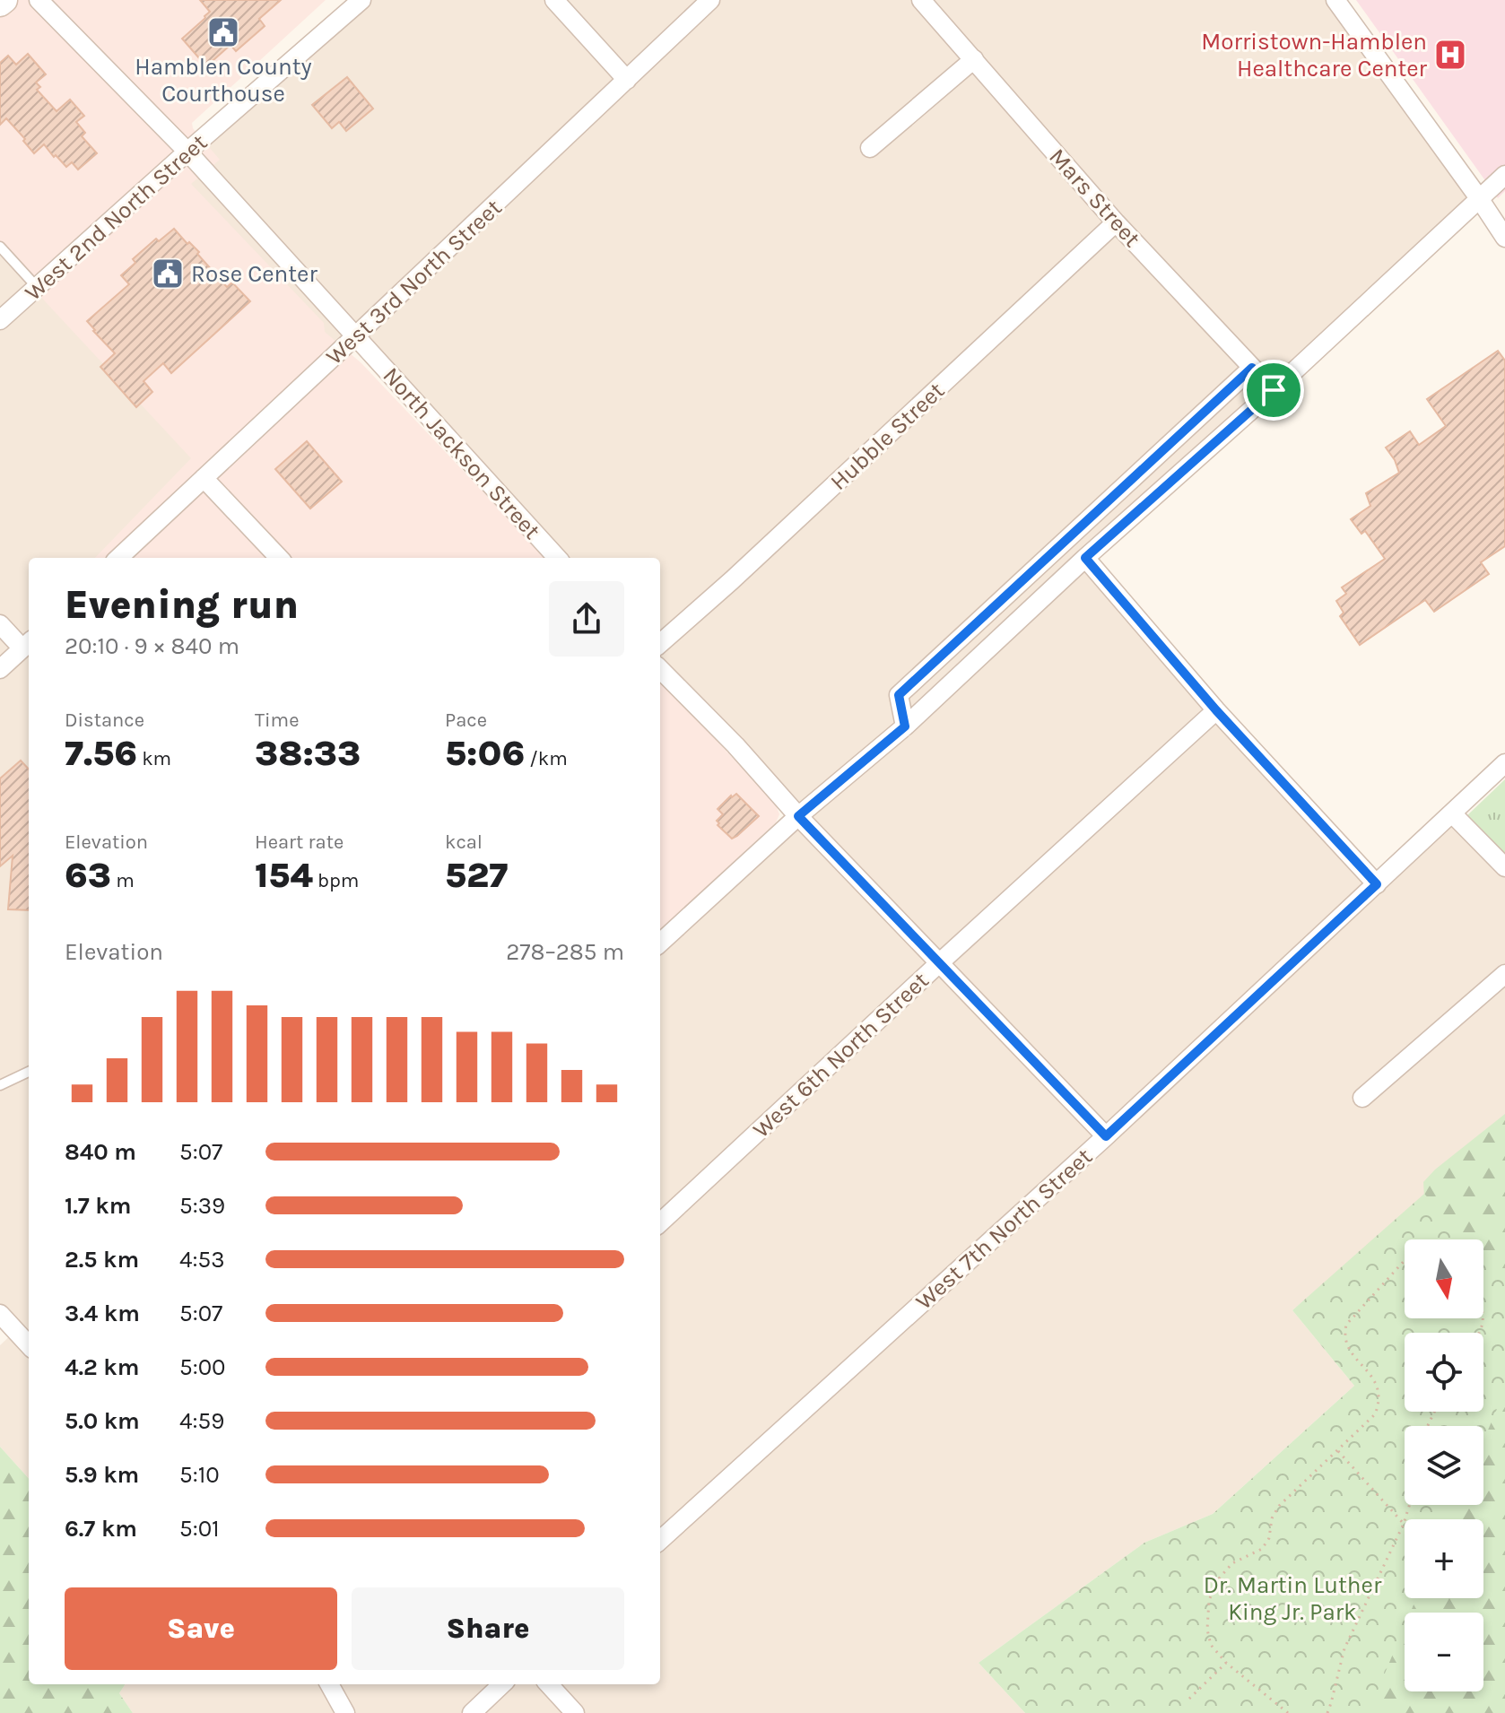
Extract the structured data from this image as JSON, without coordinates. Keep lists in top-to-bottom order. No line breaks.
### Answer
{"streets":{"street":["Mars Street","West 2nd North Street","West 3rd North Street","Hubble Street","North Jackson Street","West 6th North Street","West 7th North Street"]},"crossings":[["Mars Street","Hubble Street"],["West 2nd North Street","North Jackson Street"],["West 3rd North Street","North Jackson Street"]],"parks":["Dr. Martin Luther King Jr. Park"],"places":{"public building":["Hamblen County Courthouse","Rose Center"],"hospital":["Morristown-Hamblen Healthcare Center"]},"north":"bottom","page":{"heading":["Evening run","20:10 · 9 × 840 m"],"stats":[["Distance","7.56 km"],["Time","38:33"],["Pace","5:06 /km"],["Elevation","63 m"],["Heart rate","154 bpm"],["kcal","527"]],"chart":["Elevation","278–285 m"],"list":[{"name":"840 m","note":"5:07"},{"name":"1.7 km","note":"5:39"},{"name":"2.5 km","note":"4:53"},{"name":"3.4 km","note":"5:07"},{"name":"4.2 km","note":"5:00"},{"name":"5.0 km","note":"4:59"},{"name":"5.9 km","note":"5:10"},{"name":"6.7 km","note":"5:01"}],"map_buttons":["+","−"],"buttons":["Save","Share"]}}
